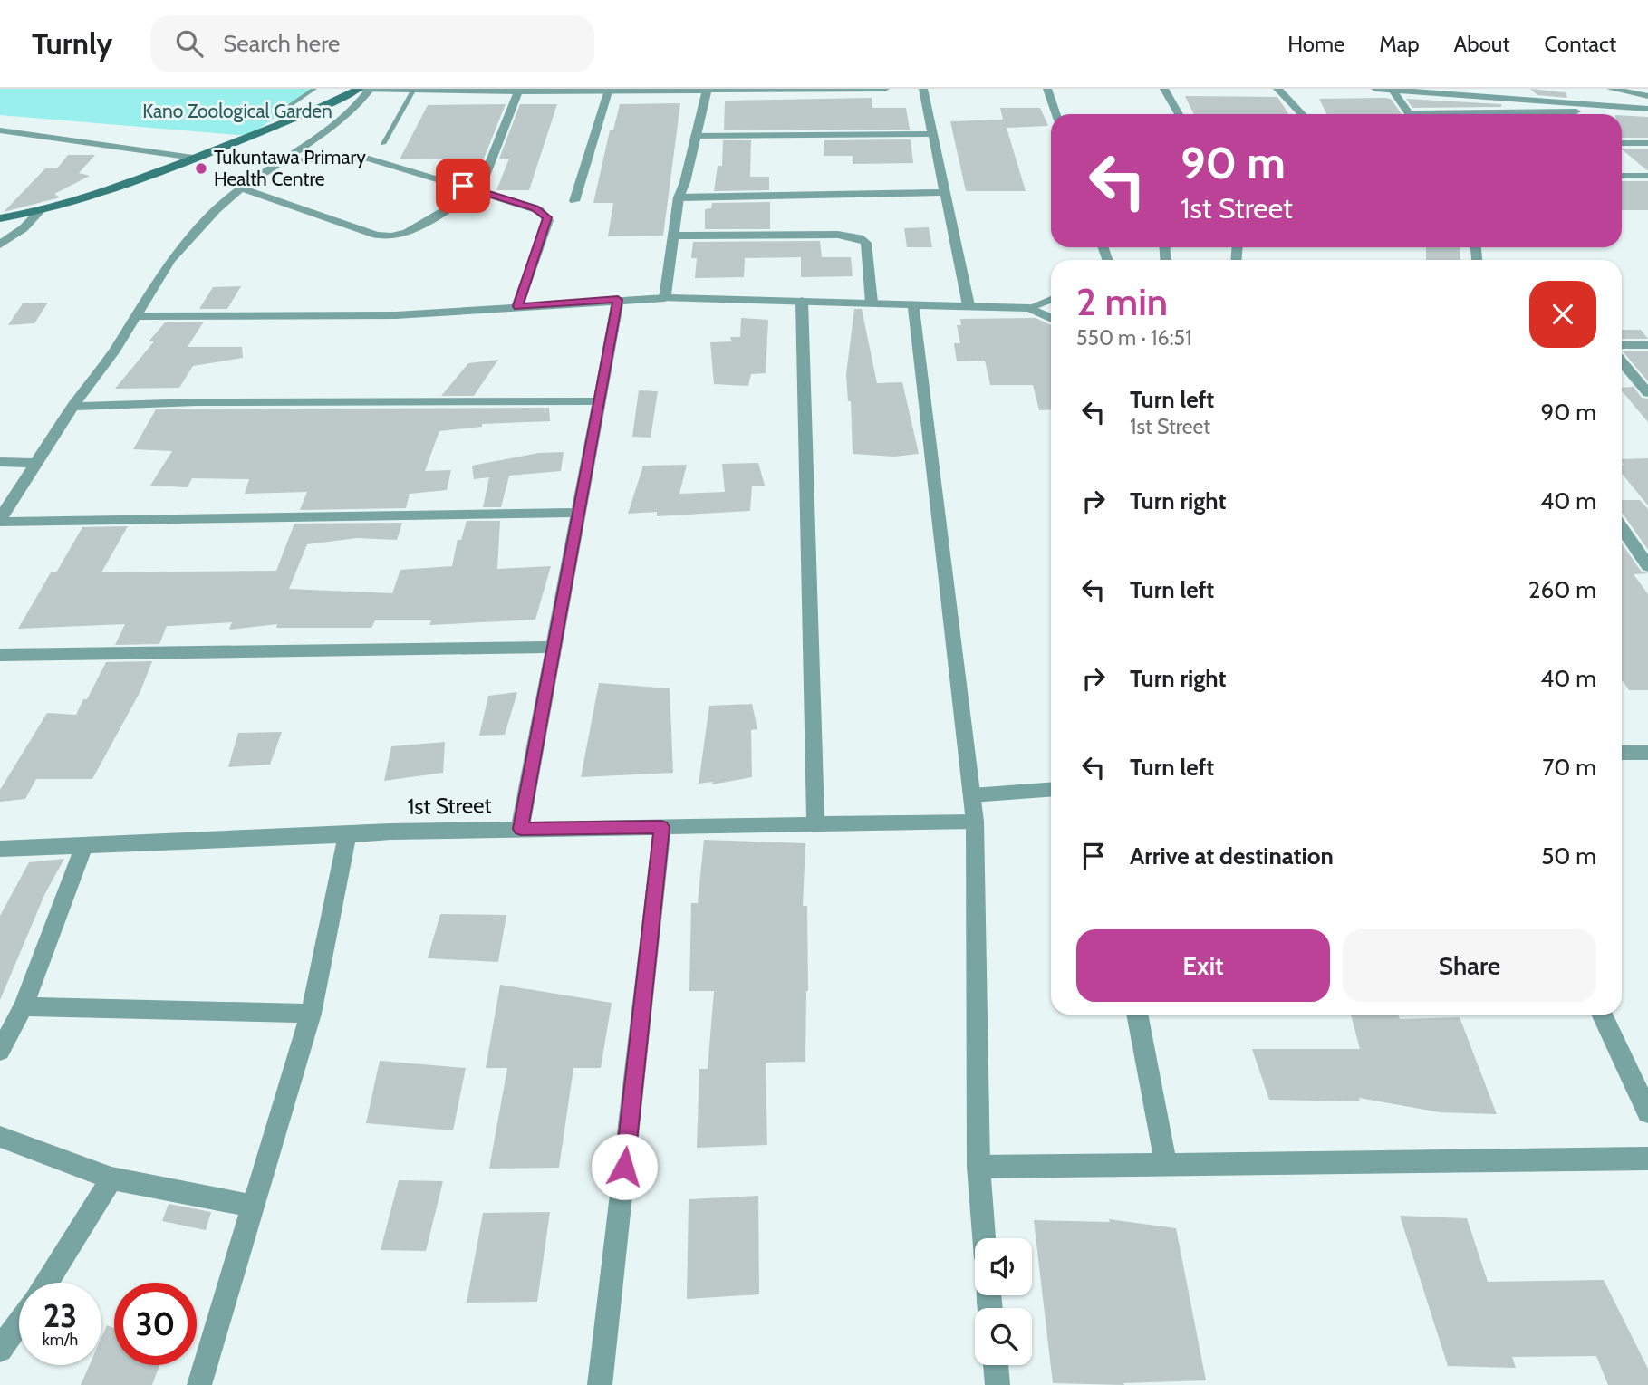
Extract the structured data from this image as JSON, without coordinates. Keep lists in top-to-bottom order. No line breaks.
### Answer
{"streets":{"street":["1st Street"]},"parks":["Kano Zoological Garden"],"places":["Tukuntawa Primary Health Centre"],"page":{"header":"Turnly","search":"Search here","nav":["Home","Map","About","Contact"],"turn":["90 m","1st Street"],"heading":["2 min","550 m · 16:51"],"list":[{"name":"Turn left","note":"1st Street","value":"90 m"},{"name":"Turn right","value":"40 m"},{"name":"Turn left","value":"260 m"},{"name":"Turn right","value":"40 m"},{"name":"Turn left","value":"70 m"},{"name":"Arrive at destination","value":"50 m"}],"buttons":["Exit","Share"],"speed":"23 km/h","limit":"30"}}
